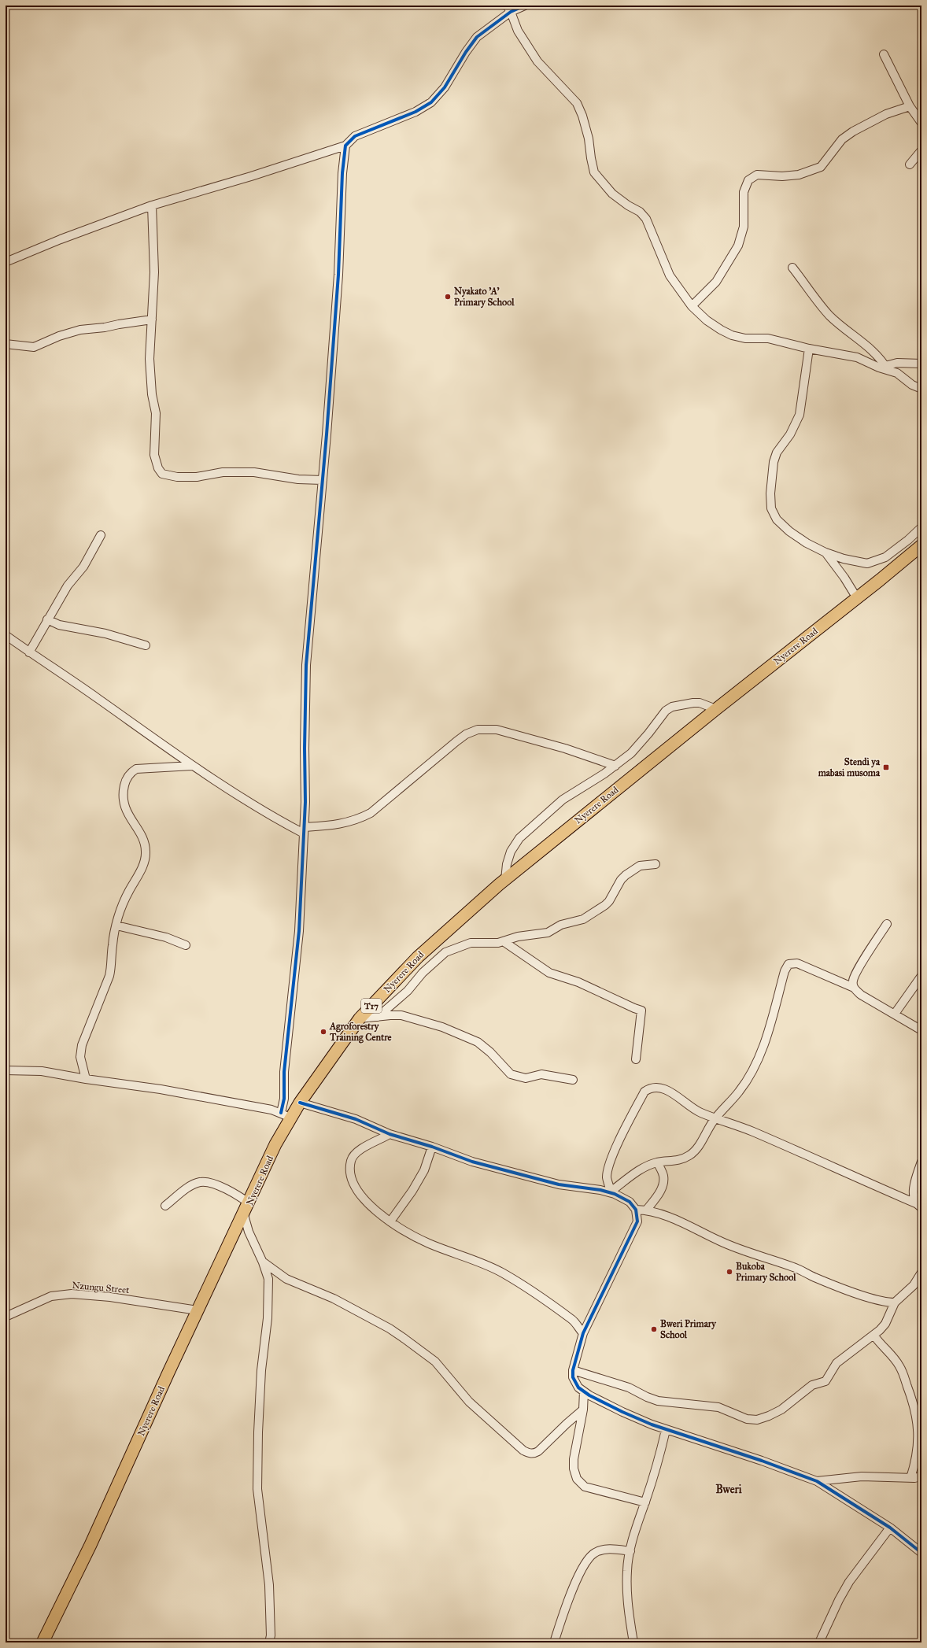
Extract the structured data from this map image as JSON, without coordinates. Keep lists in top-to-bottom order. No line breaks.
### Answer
{"streets":{"main road":["Nyerere Road","T17"],"street":["Nzungu Street"]},"crossings":[["Nyerere Road","Nzungu Street"]],"districts":["Bweri"],"places":{"other":["Nyakato 'A' Primary School","Agroforestry Training Centre","Bukoba Primary School","Bweri Primary School"],"transit":["Stendi ya mabasi musoma"]}}
